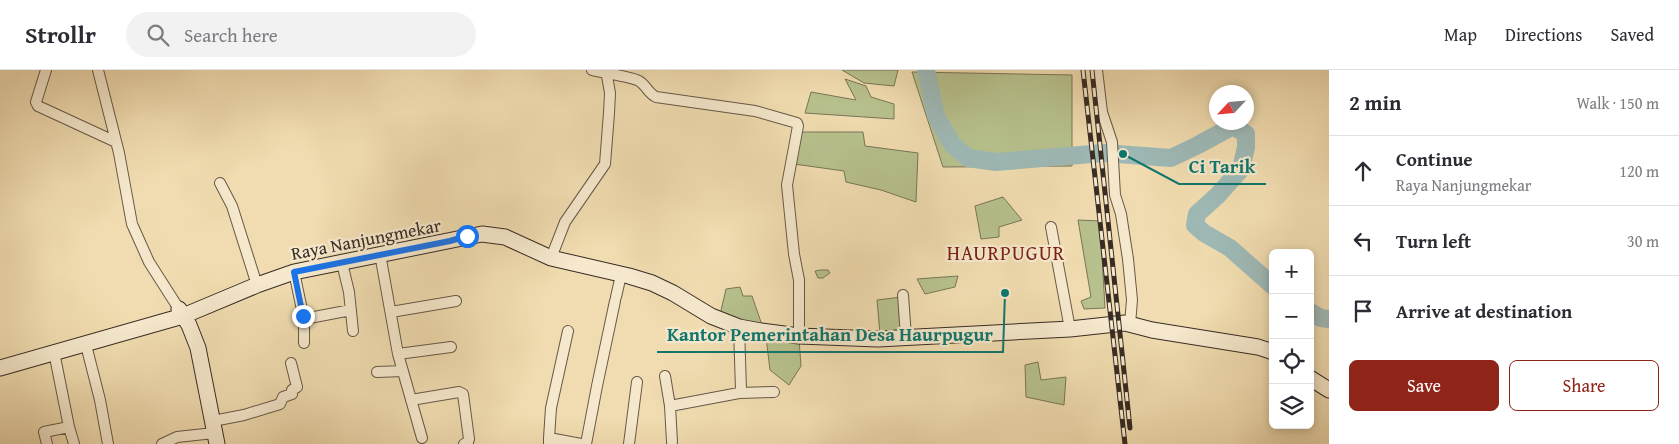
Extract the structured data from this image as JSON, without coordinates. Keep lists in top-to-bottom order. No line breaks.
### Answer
{"streets":{"main road":["Raya Nanjungmekar"]},"districts":["HAURPUGUR"],"places":["Ci Tarik","Kantor Pemerintahan Desa Haurpugur"],"north":"bottom left","page":{"header":"Strollr","search":"Search here","nav":["Map","Directions","Saved"],"heading":["2 min","Walk · 150 m"],"list":[["Continue","Raya Nanjungmekar","120 m"],["Turn left","30 m"],"Arrive at destination"],"map_buttons":["+","−"],"buttons":["Save","Share"]}}
